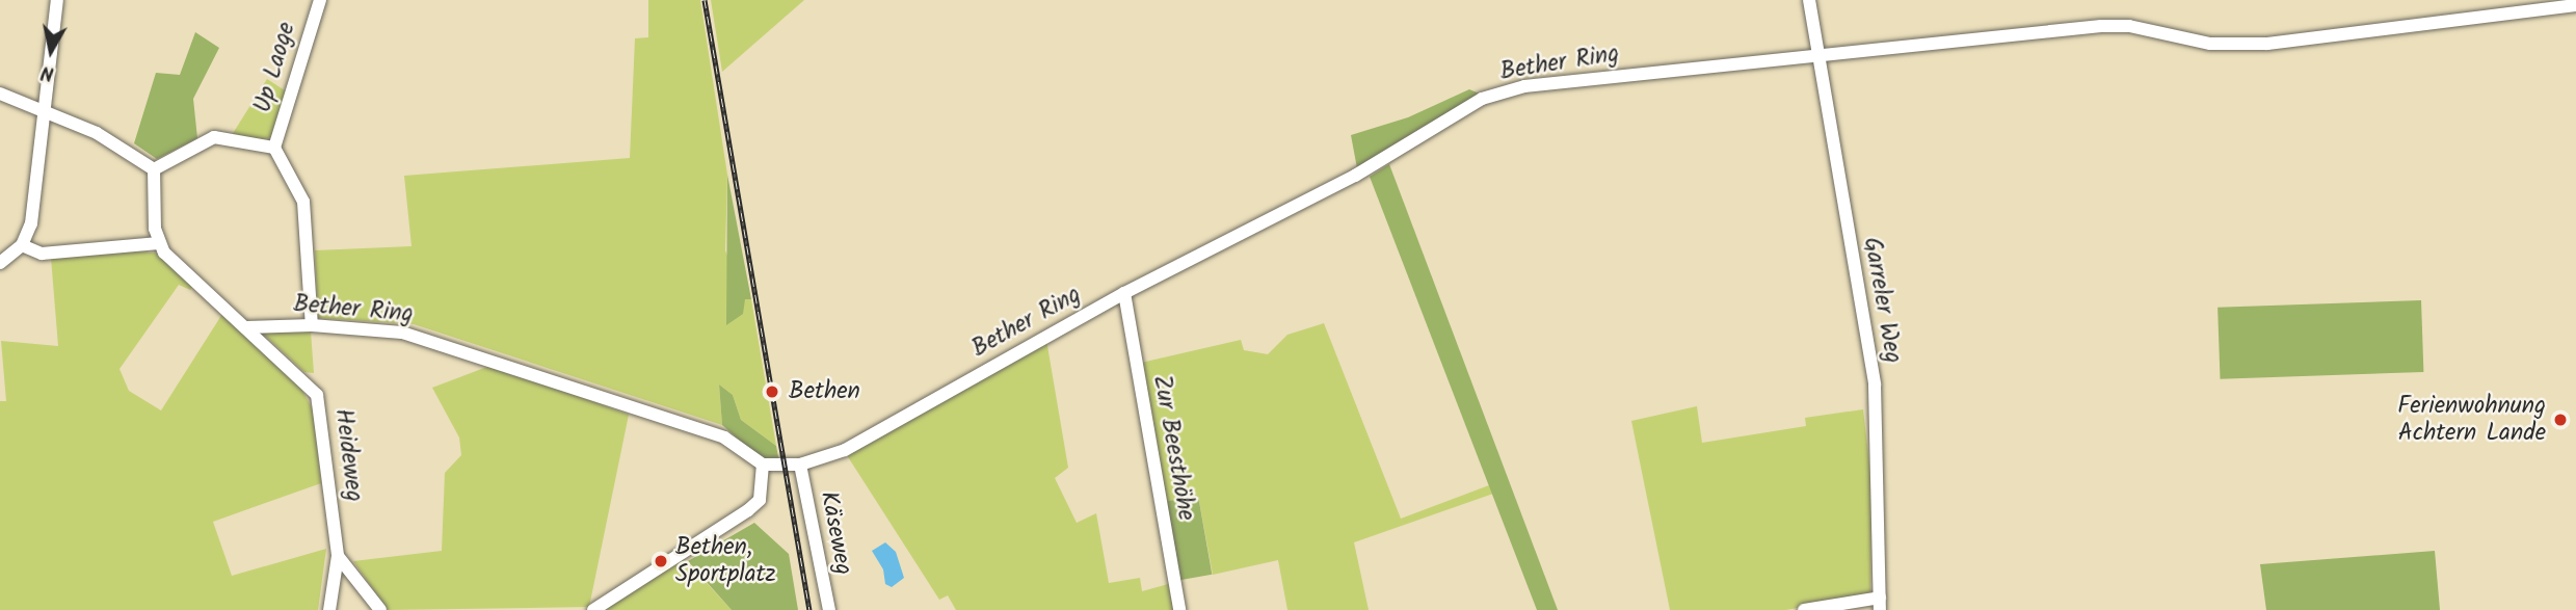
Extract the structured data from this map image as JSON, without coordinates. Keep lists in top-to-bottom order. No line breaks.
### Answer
{"streets":{"street":["Bether Ring","Up Laoge","Garreler Weg","Zur Beesthöhe","Heideweg","Käseweg"]},"crossings":[["Bether Ring","Up Laoge"],["Bether Ring","Garreler Weg"],["Bether Ring","Zur Beesthöhe"],["Bether Ring","Heideweg"],["Bether Ring","Käseweg"]],"places":["Bethen","Ferienwohnung Achtern Lande","Bethen, Sportplatz"],"north":"bottom"}
